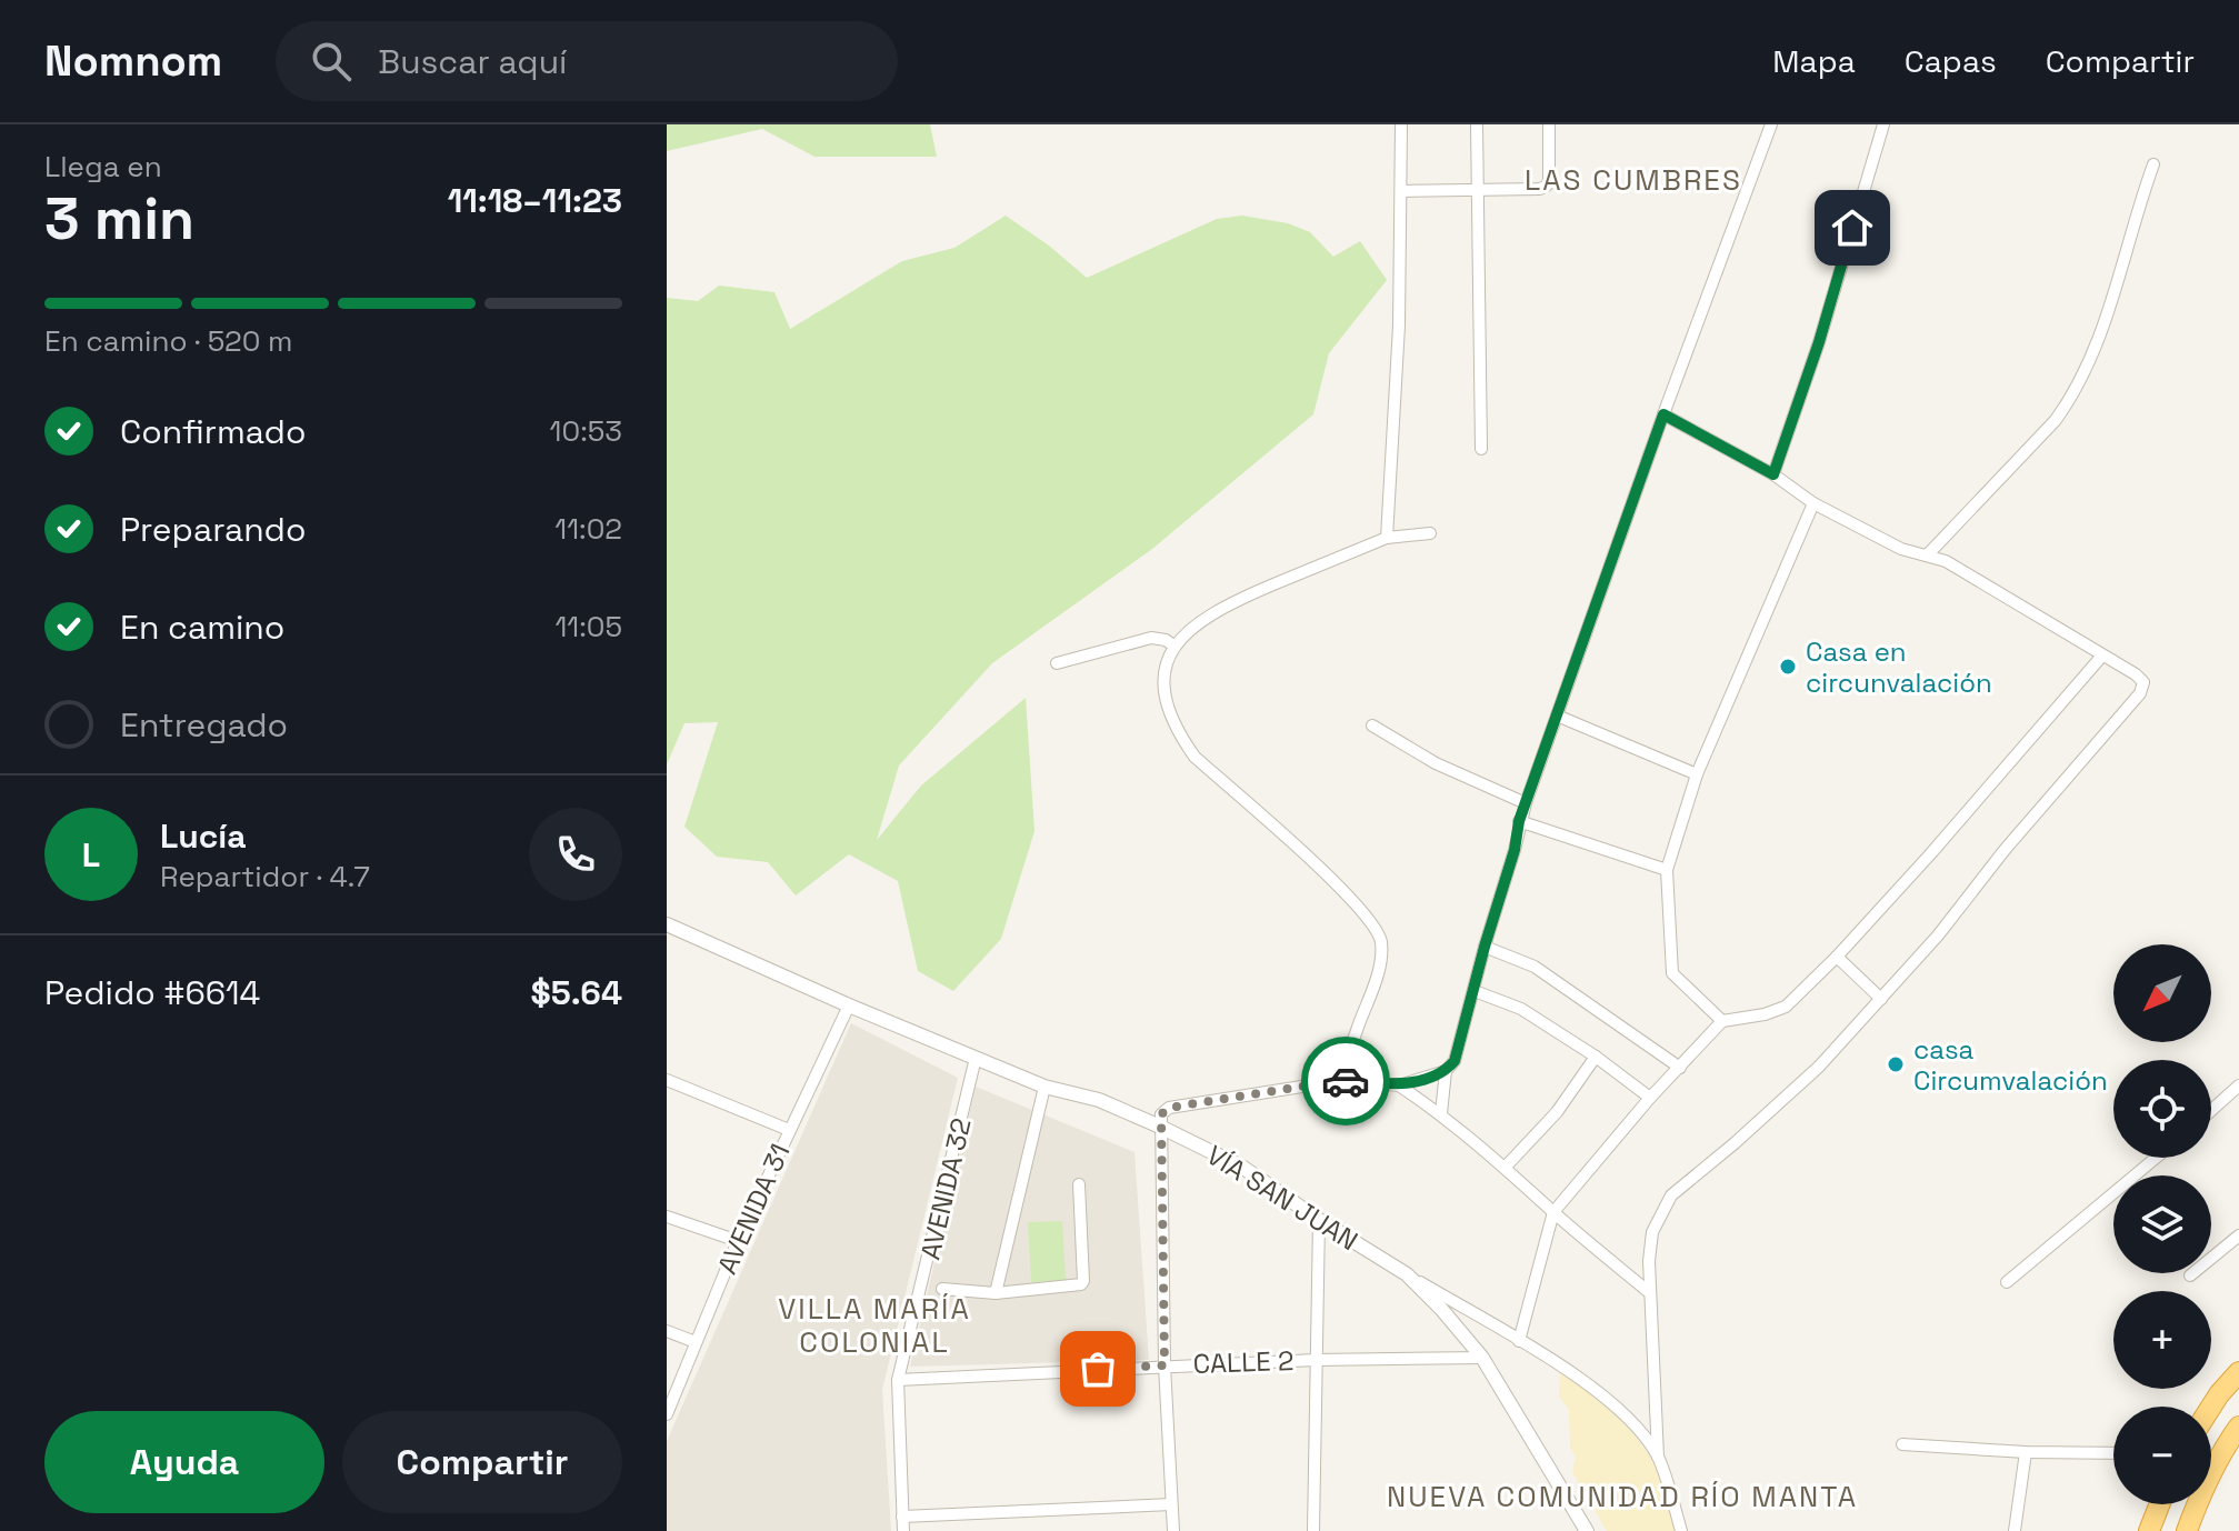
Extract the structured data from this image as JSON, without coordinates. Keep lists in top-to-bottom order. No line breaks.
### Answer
{"streets":{"street":["AVENIDA 32","VÍA SAN JUAN","AVENIDA 31","CALLE 2"]},"crossings":[["AVENIDA 32","VÍA SAN JUAN"],["AVENIDA 32","CALLE 2"],["VÍA SAN JUAN","AVENIDA 31"],["VÍA SAN JUAN","CALLE 2"]],"districts":["LAS CUMBRES","VILLA MARÍA COLONIAL","NUEVA COMUNIDAD RÍO MANTA"],"places":["Casa en circunvalación","casa Circumvalación"],"north":"bottom left","page":{"header":"Nomnom","search":"Buscar aquí","nav":["Mapa","Capas","Compartir"],"heading":["3 min","Llega en","11:18–11:23"],"panel":["Lucía","Repartidor · 4.7","Pedido #6614","$5.64"],"bar":"En camino · 520 m","list":[["Confirmado","10:53"],["Preparando","11:02"],["En camino","11:05"],"Entregado"],"round":"L","map_buttons":["+","−"],"buttons":["Ayuda","Compartir"]}}
